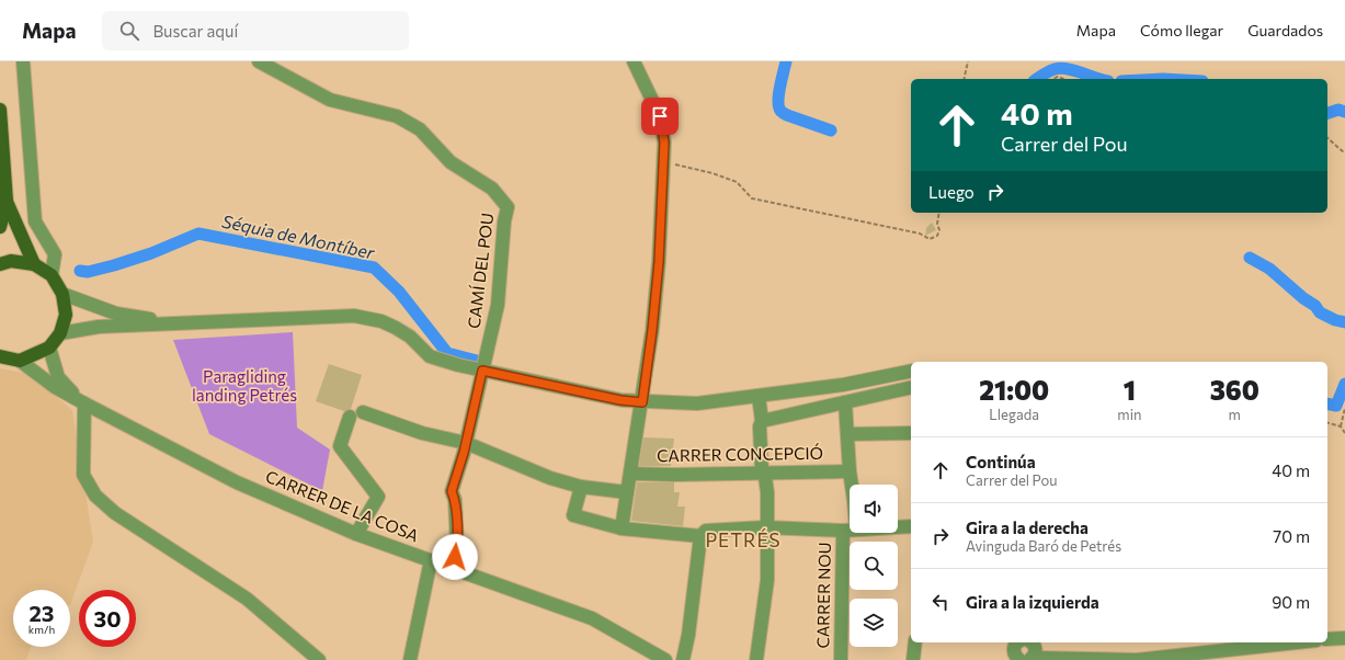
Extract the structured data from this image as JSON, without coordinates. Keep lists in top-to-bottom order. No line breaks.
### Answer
{"streets":{"street":["CAMÍ DEL POU","CARRER CONCEPCIÓ","CARRER DE LA COSA","CARRER NOU"]},"crossings":[["CAMÍ DEL POU","CARRER DE LA COSA"],["CARRER CONCEPCIÓ","CARRER NOU"]],"districts":["PETRÉS"],"water":["Séquia de Montíber"],"parks":["Paragliding landing Petrés"],"page":{"header":"Mapa","search":"Buscar aquí","nav":["Mapa","Cómo llegar","Guardados"],"turn":["40 m","Carrer del Pou"],"then":"Luego","eta":["21:00","Llegada","1","min","360","m"],"list":[{"name":"Continúa","note":"Carrer del Pou","value":"40 m"},{"name":"Gira a la derecha","note":"Avinguda Baró de Petrés","value":"70 m"},{"name":"Gira a la izquierda","value":"90 m"}],"speed":"23 km/h","limit":"30"}}
